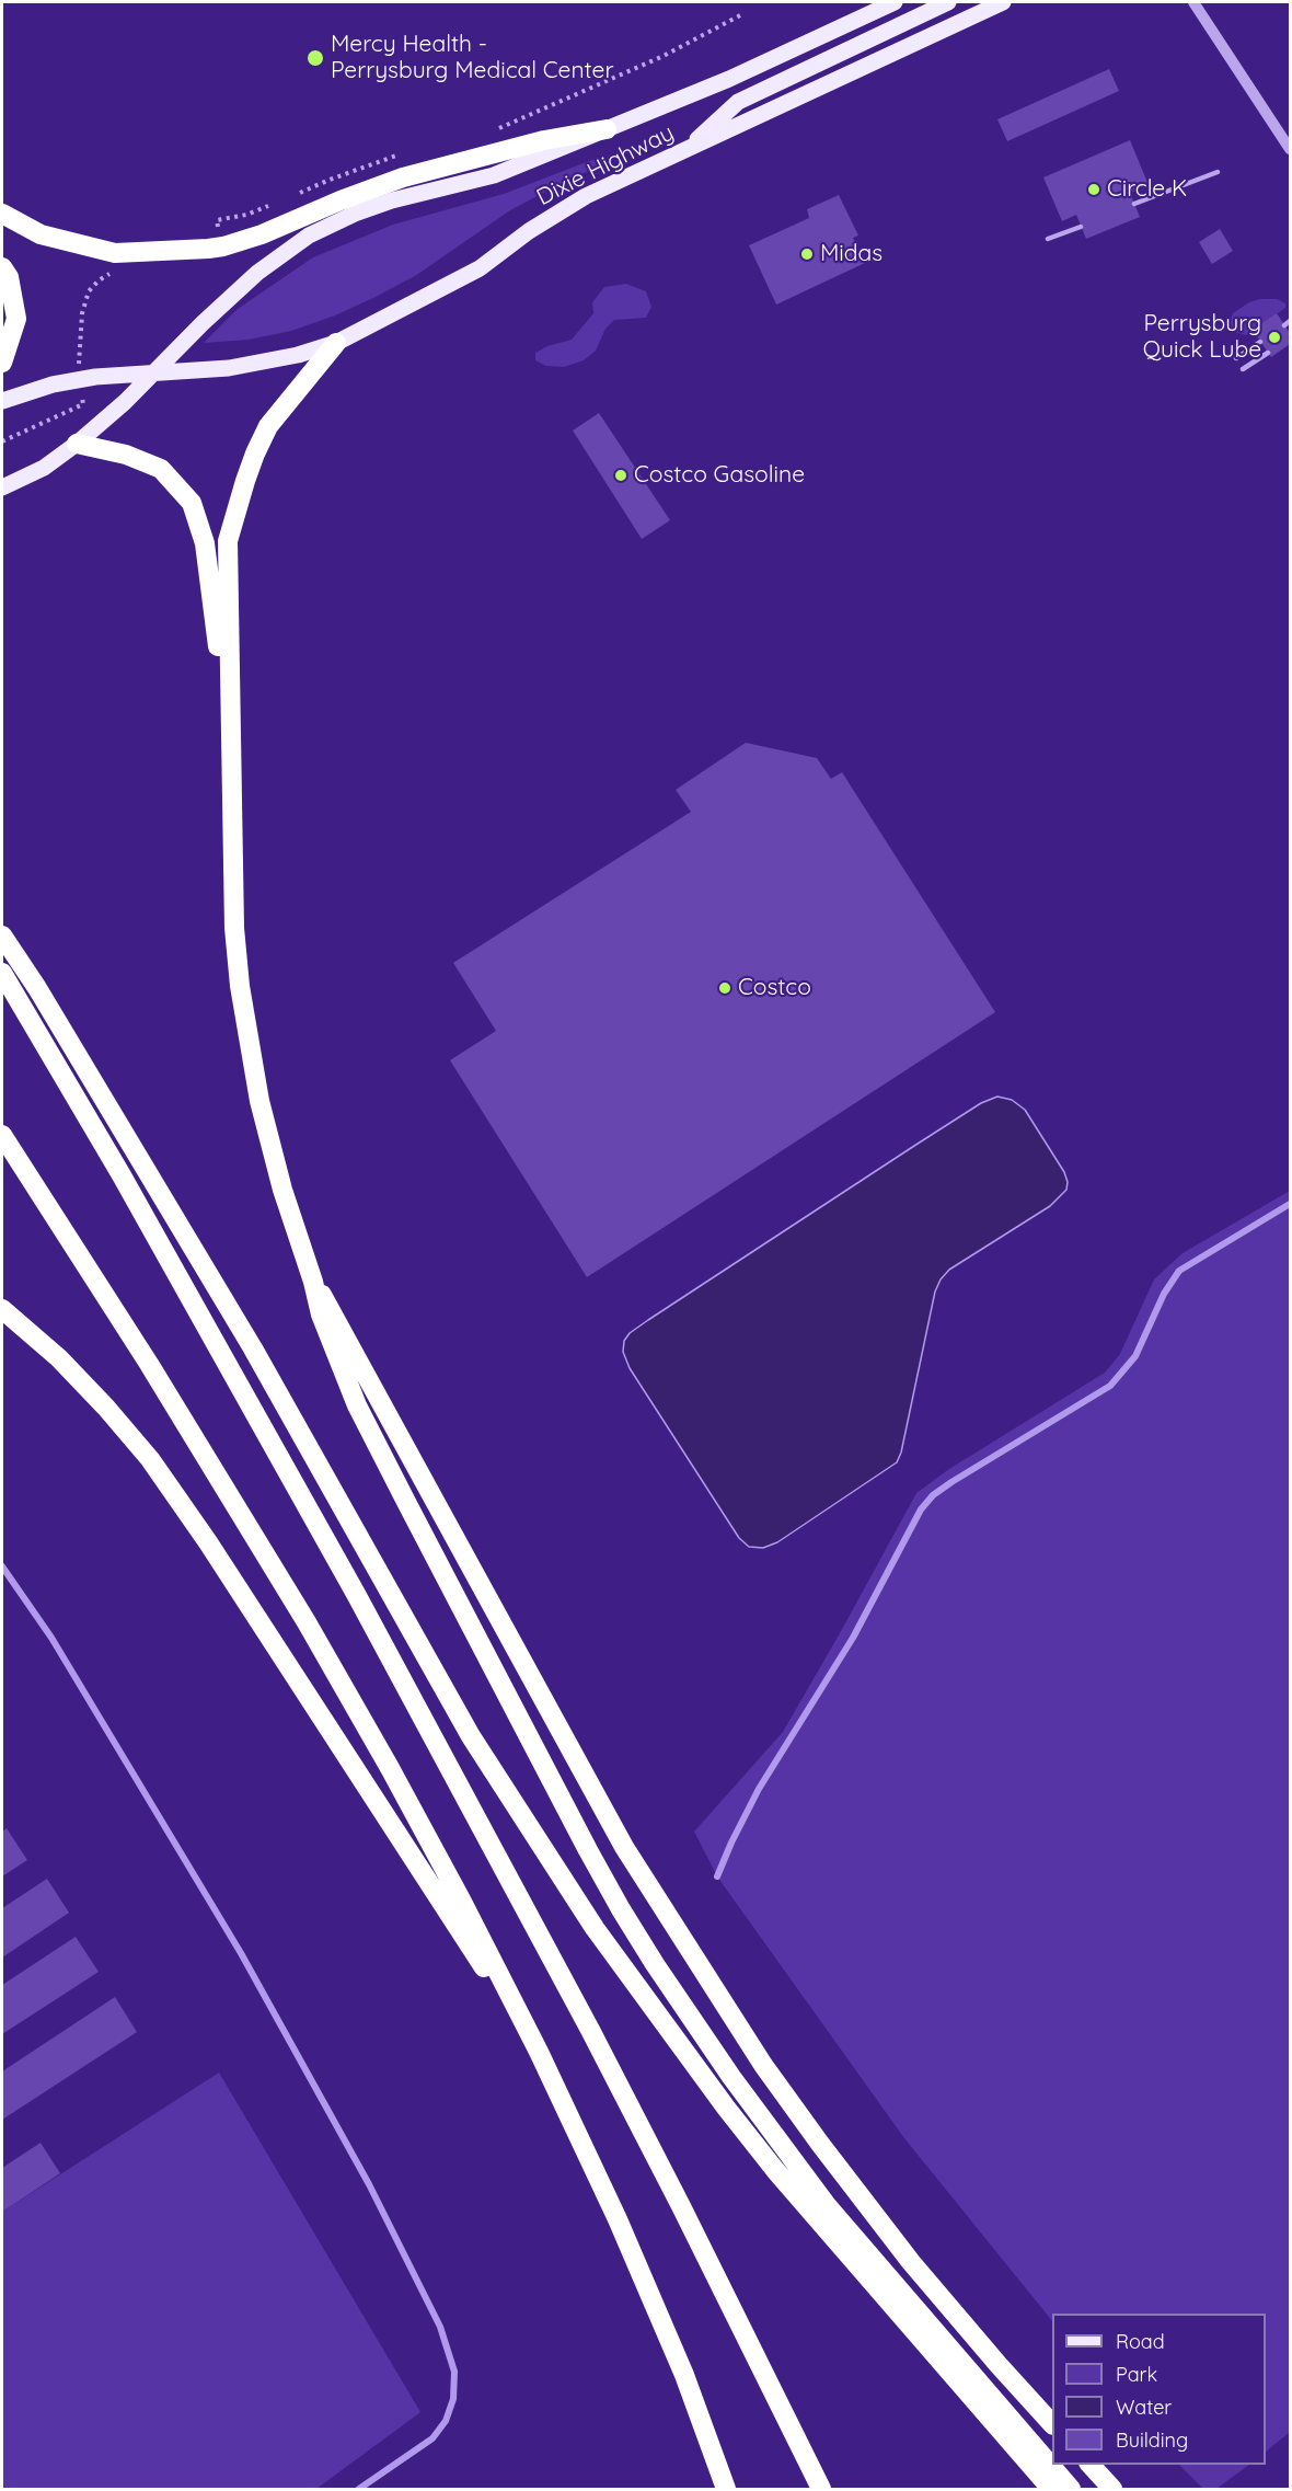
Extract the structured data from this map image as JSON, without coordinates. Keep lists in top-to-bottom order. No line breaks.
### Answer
{"streets":{"main road":["Dixie Highway"]},"places":["Mercy Health - Perrysburg Medical Center","Circle K","Midas","Perrysburg Quick Lube","Costco Gasoline","Costco"],"legend":["Road","Park","Water","Building"]}
